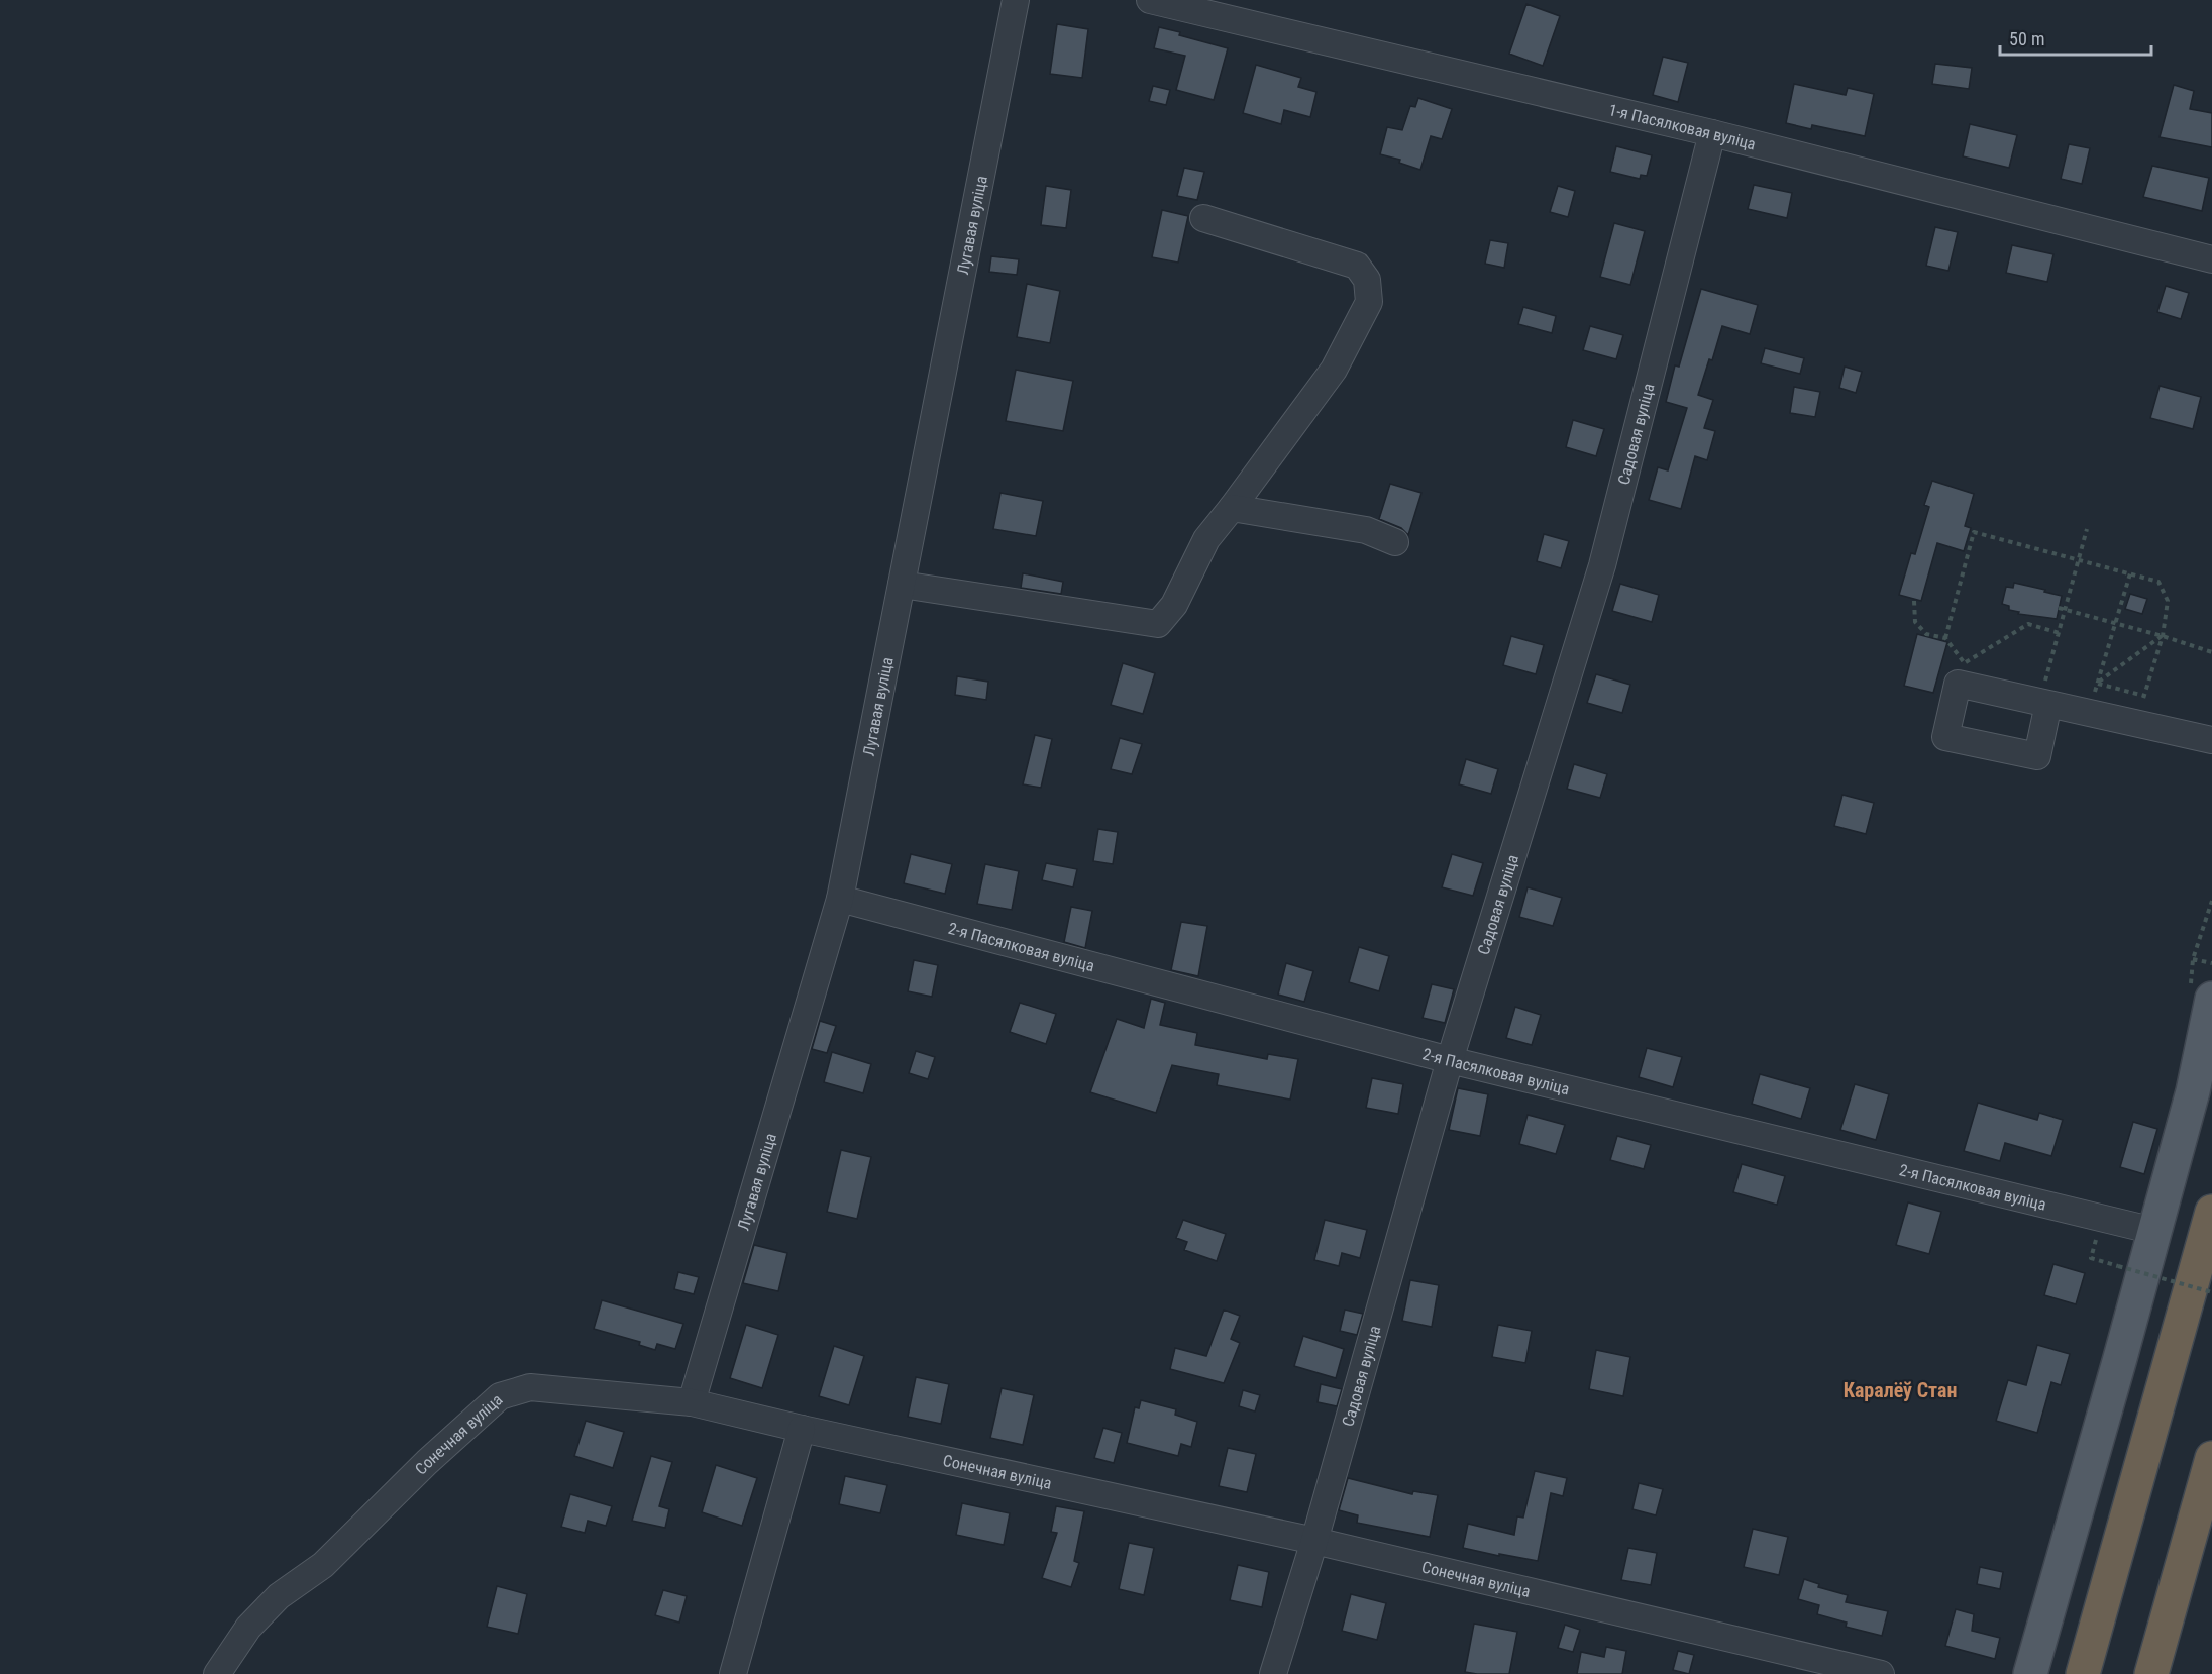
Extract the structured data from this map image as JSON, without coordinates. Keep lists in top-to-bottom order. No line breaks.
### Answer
{"streets":{"street":["1-я Пасялковая вуліца","Лугавая вуліца","Садовая вуліца","2-я Пасялковая вуліца","Сонечная вуліца"]},"crossings":[["1-я Пасялковая вуліца","Садовая вуліца"],["Лугавая вуліца","2-я Пасялковая вуліца"],["Лугавая вуліца","Сонечная вуліца"],["Садовая вуліца","2-я Пасялковая вуліца"],["Садовая вуліца","Сонечная вуліца"]],"districts":["Каралёў Стан"],"scale_bar":"50 m"}
